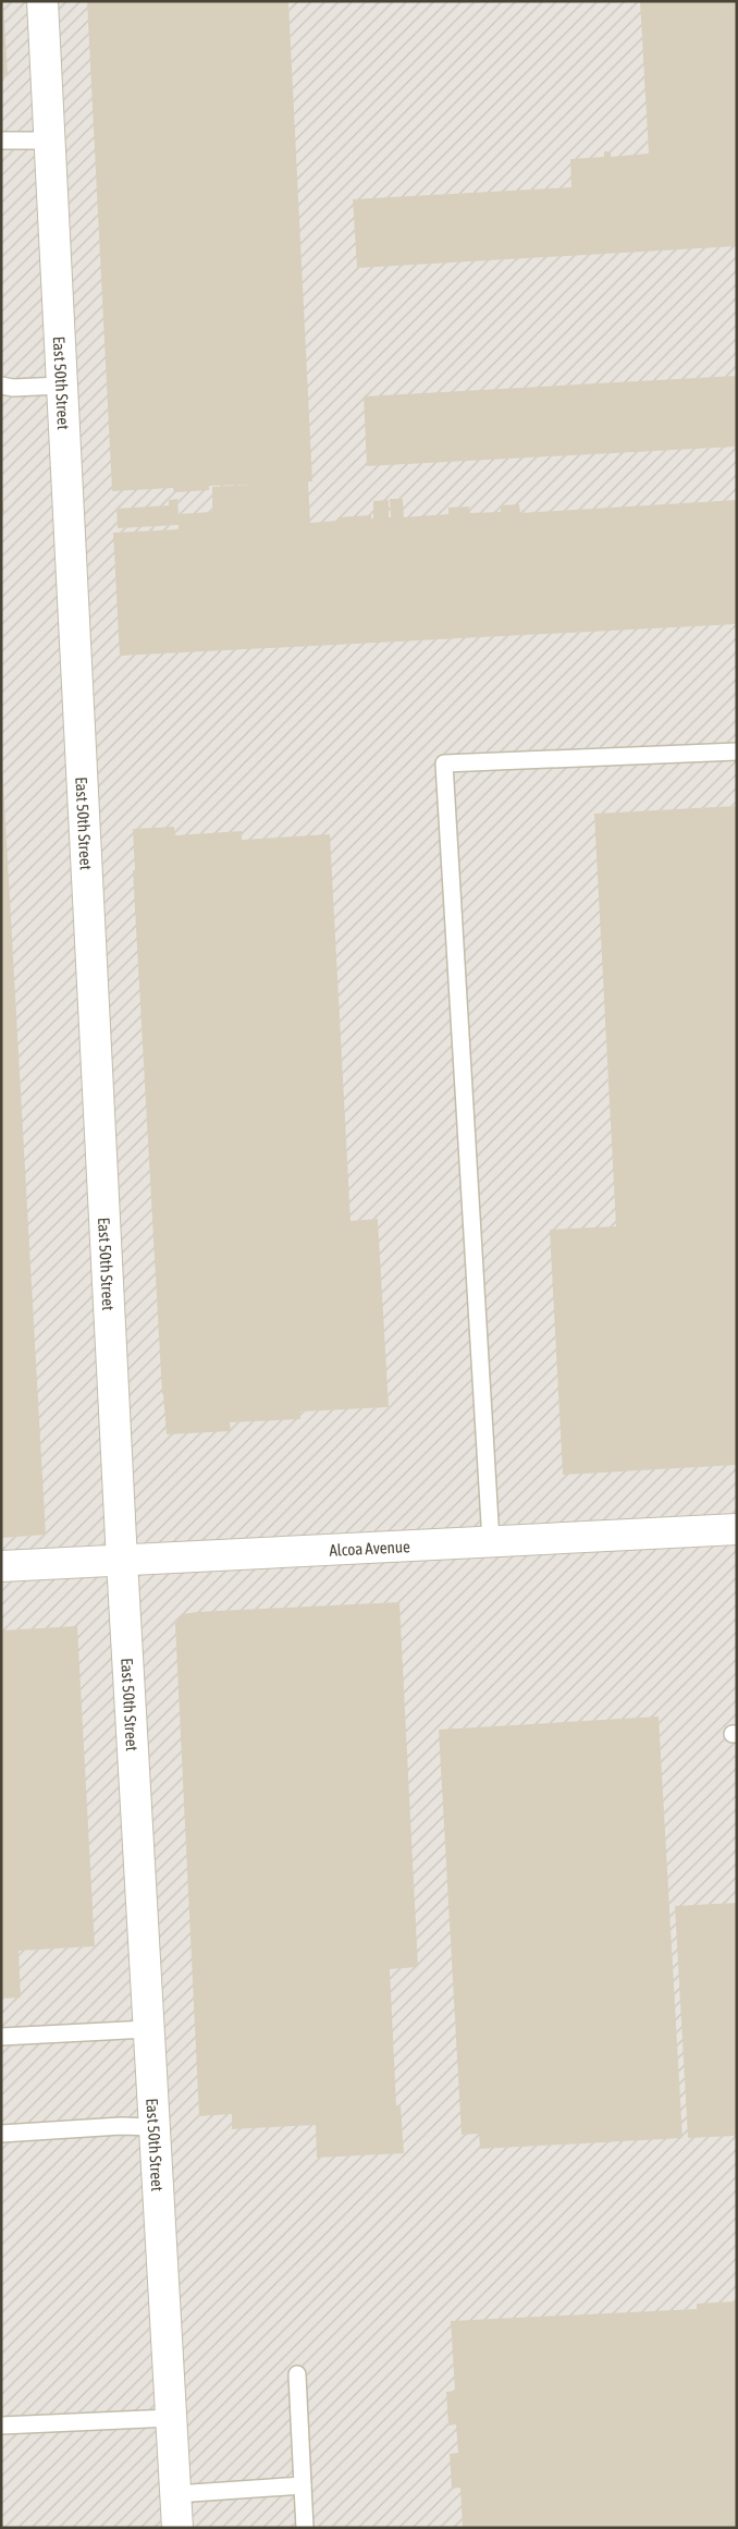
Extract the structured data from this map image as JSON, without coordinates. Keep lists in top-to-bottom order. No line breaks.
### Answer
{"streets":{"street":["East 50th Street","Alcoa Avenue"]},"crossings":[["East 50th Street","Alcoa Avenue"]]}
